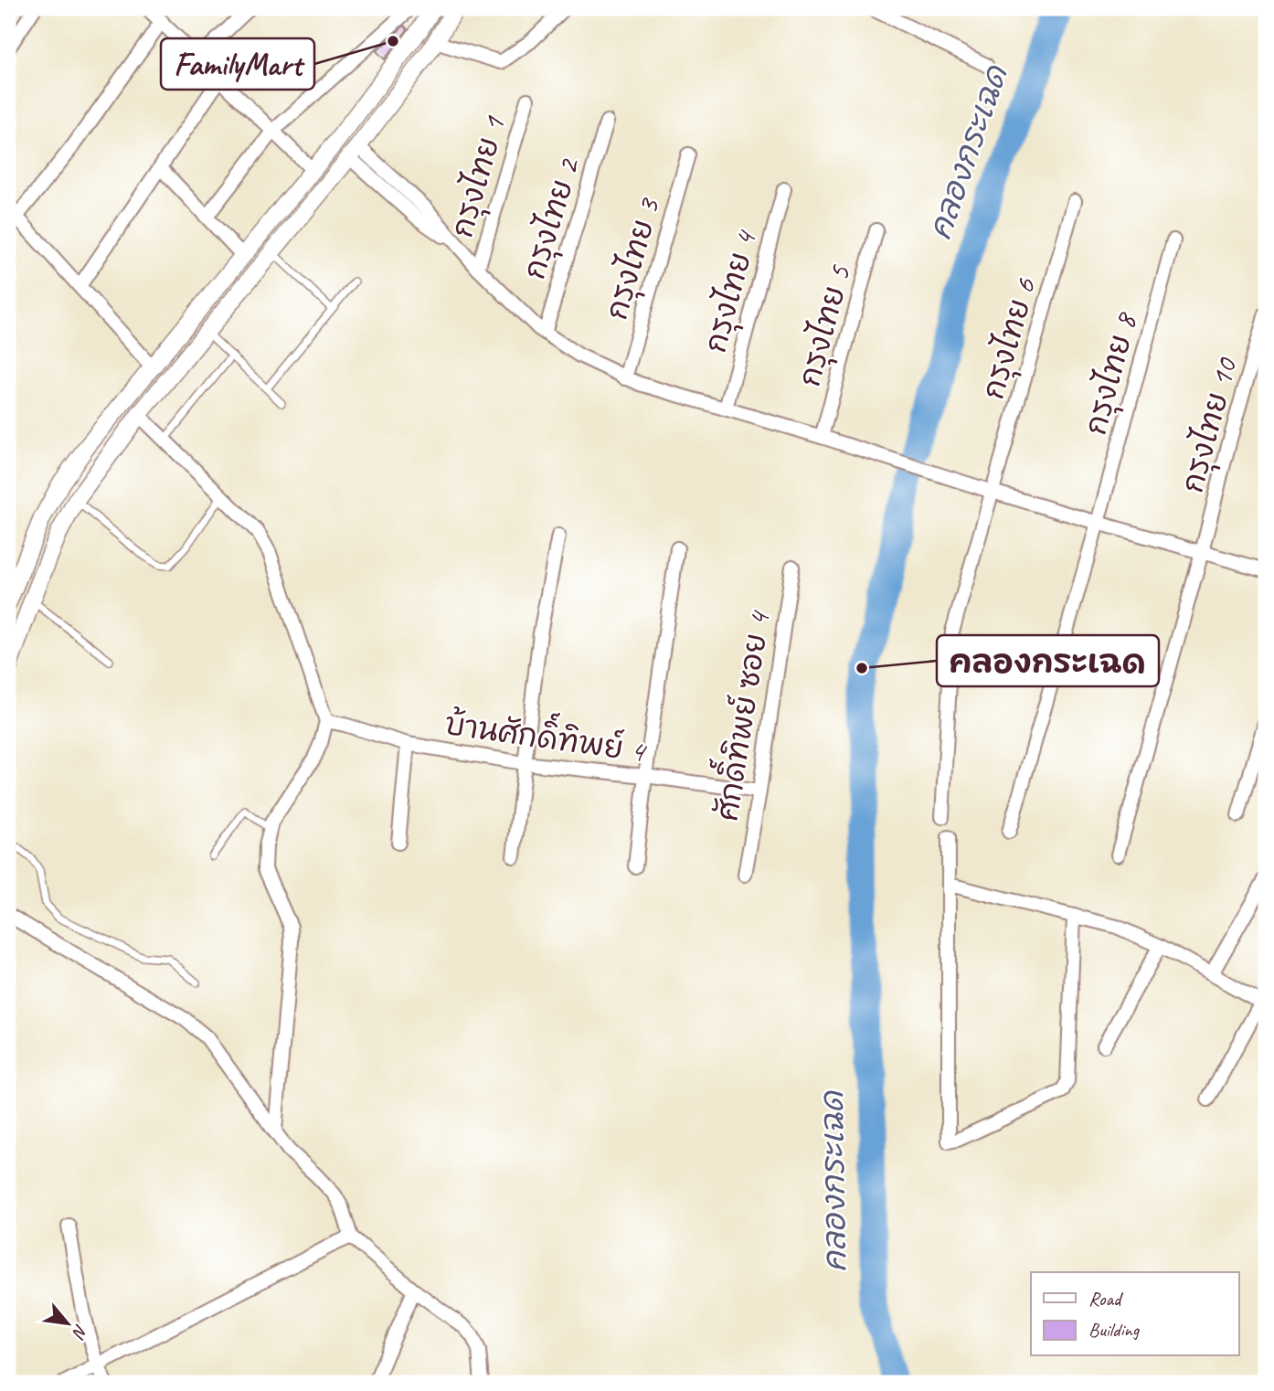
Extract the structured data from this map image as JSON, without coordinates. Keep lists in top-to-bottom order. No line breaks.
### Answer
{"streets":{"street":["กรุงไทย 1","กรุงไทย 2","กรุงไทย 3","กรุงไทย 4","กรุงไทย 5","กรุงไทย 6","กรุงไทย 8","กรุงไทย 10","ศักดิ์ทิพย์ ซอย 4","บ้านศักดิ์ทิพย์ 4"]},"crossings":[["ศักดิ์ทิพย์ ซอย 4","บ้านศักดิ์ทิพย์ 4"]],"water":["คลองกระเฉด"],"places":["FamilyMart","คลองกระเฉด"],"legend":["Road","Building"],"north":"bottom right"}
